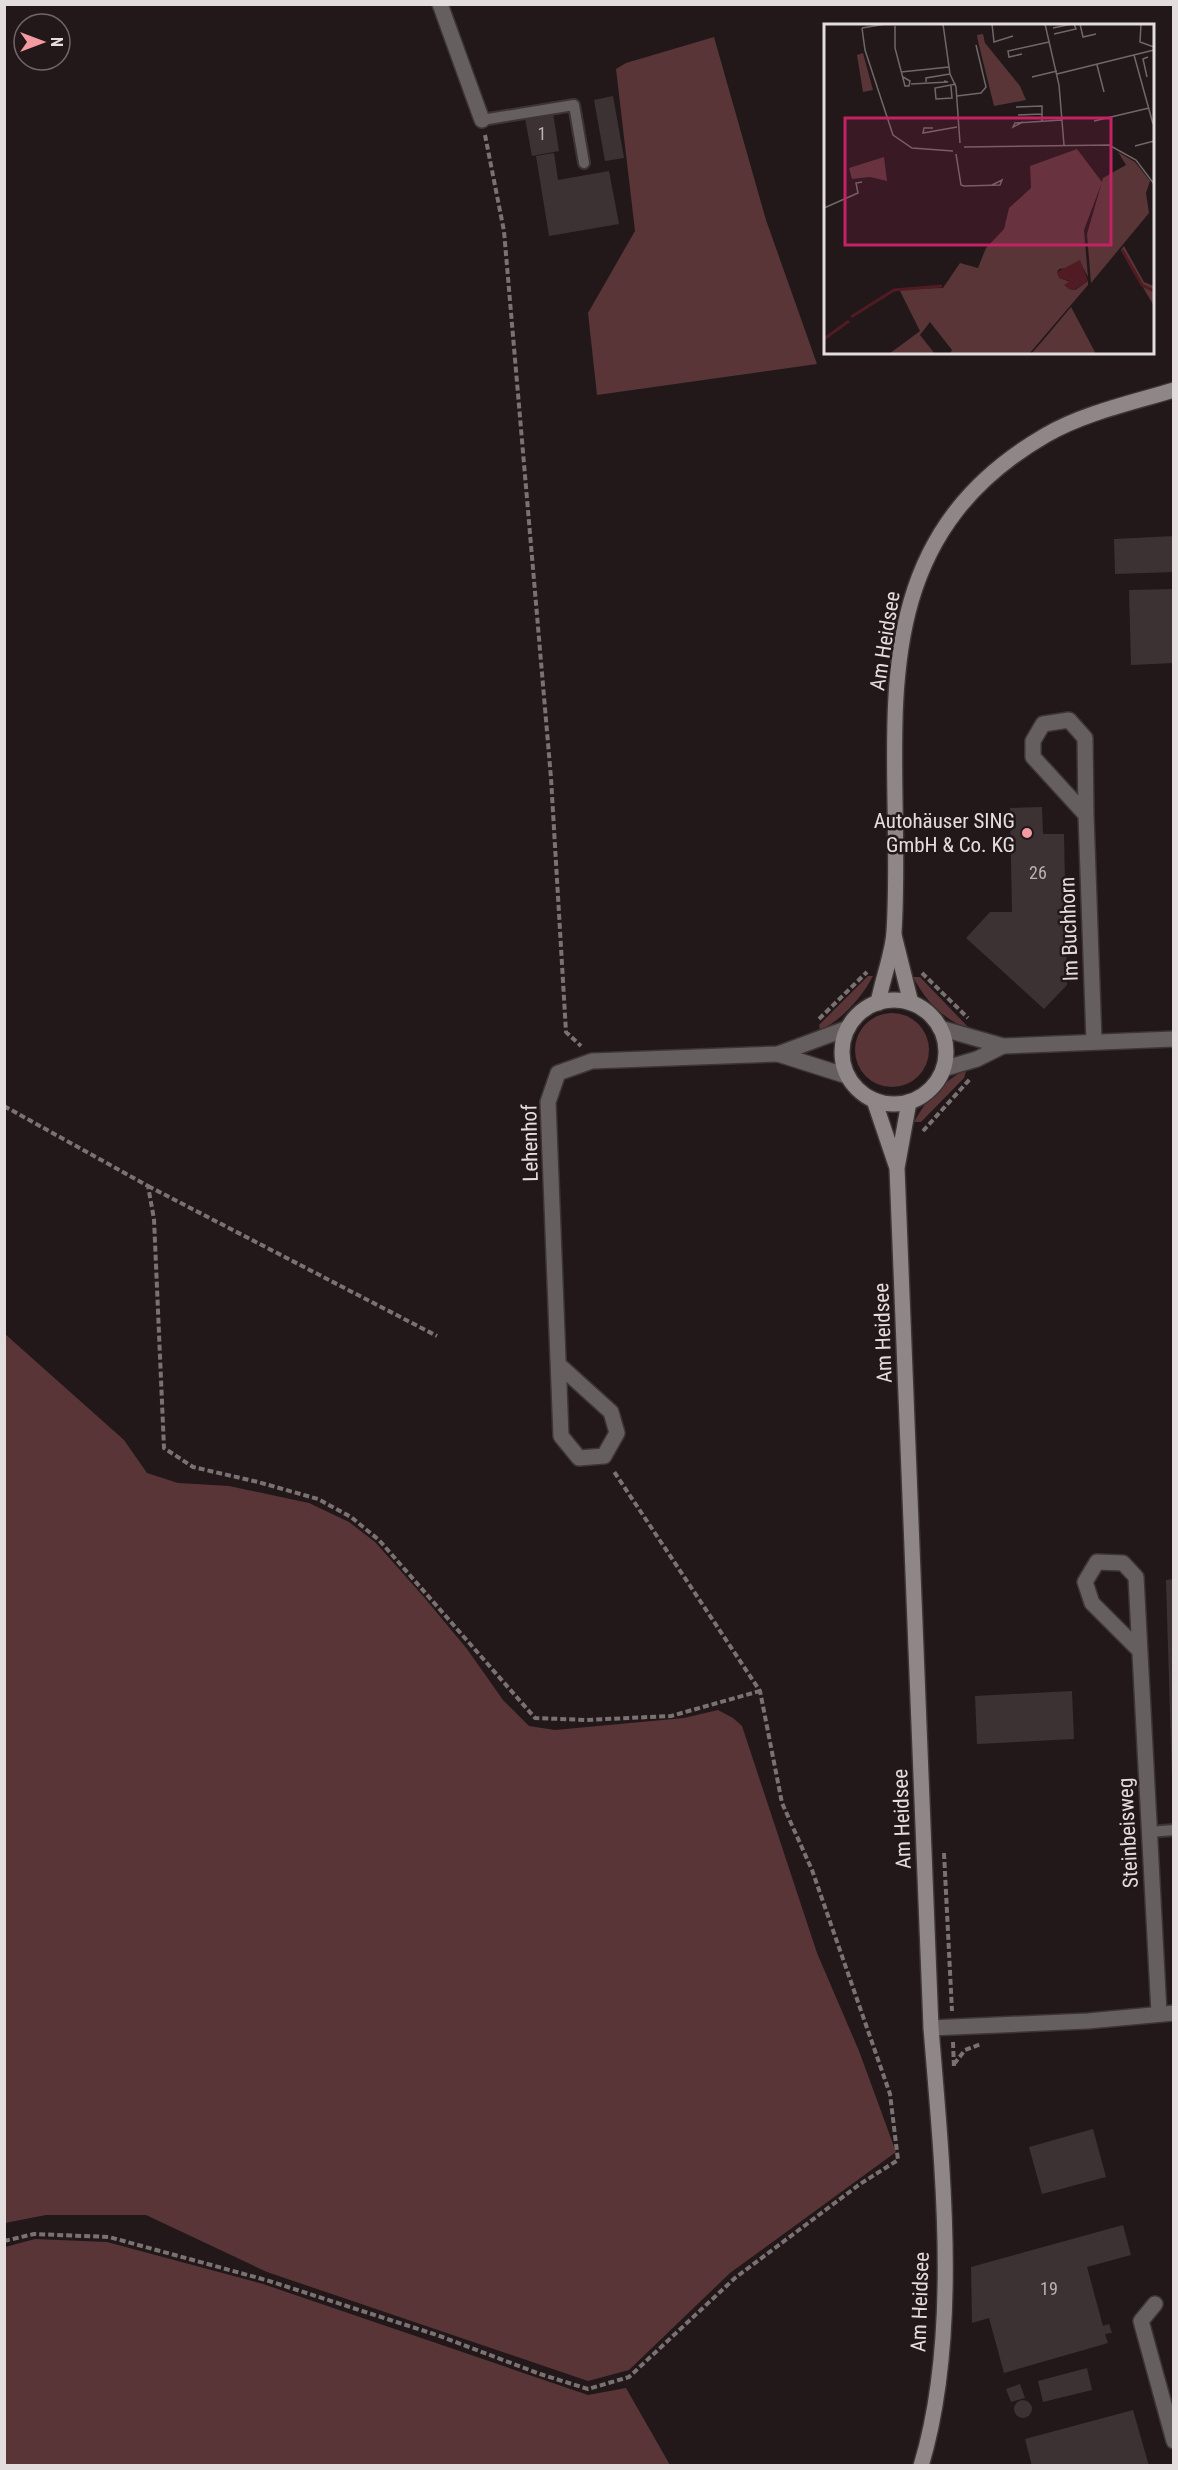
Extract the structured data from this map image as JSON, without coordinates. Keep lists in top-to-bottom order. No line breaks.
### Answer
{"streets":{"main road":["Am Heidsee"],"street":["Im Buchhorn","Lehenhof","Steinbeisweg"]},"crossings":[["Am Heidsee","Lehenhof"],["Am Heidsee","Steinbeisweg"]],"places":["Autohäuser SING GmbH & Co. KG"],"house_numbers":["1","26","19"],"north":"right"}
